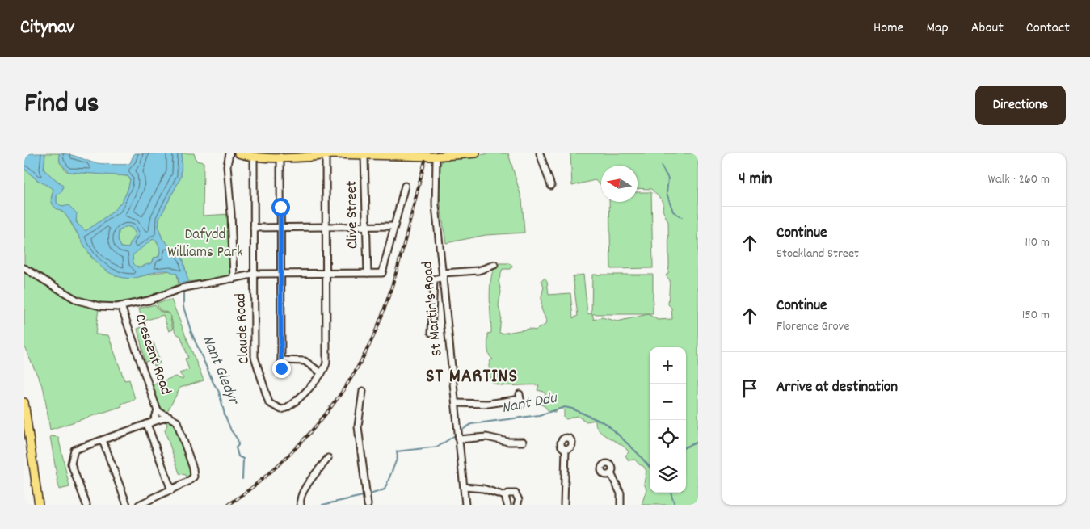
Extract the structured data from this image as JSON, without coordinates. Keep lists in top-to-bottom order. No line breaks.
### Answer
{"streets":{"street":["Clive Street","St Martin's Road","Claude Road","Crescent Road"]},"crossings":[["Clive Street","Crescent Road"],["Claude Road","Crescent Road"]],"districts":["ST MARTINS"],"water":["Nant Gledyr","Nant Ddu"],"parks":["Dafydd Williams Park"],"north":"left","page":{"header":"Citynav","nav":["Home","Map","About","Contact"],"title":"Find us","buttons":"Directions","heading":["4 min","Walk · 260 m"],"list":[["Continue","Stockland Street","110 m"],["Continue","Florence Grove","150 m"],"Arrive at destination"],"map_buttons":["+","−"]}}
